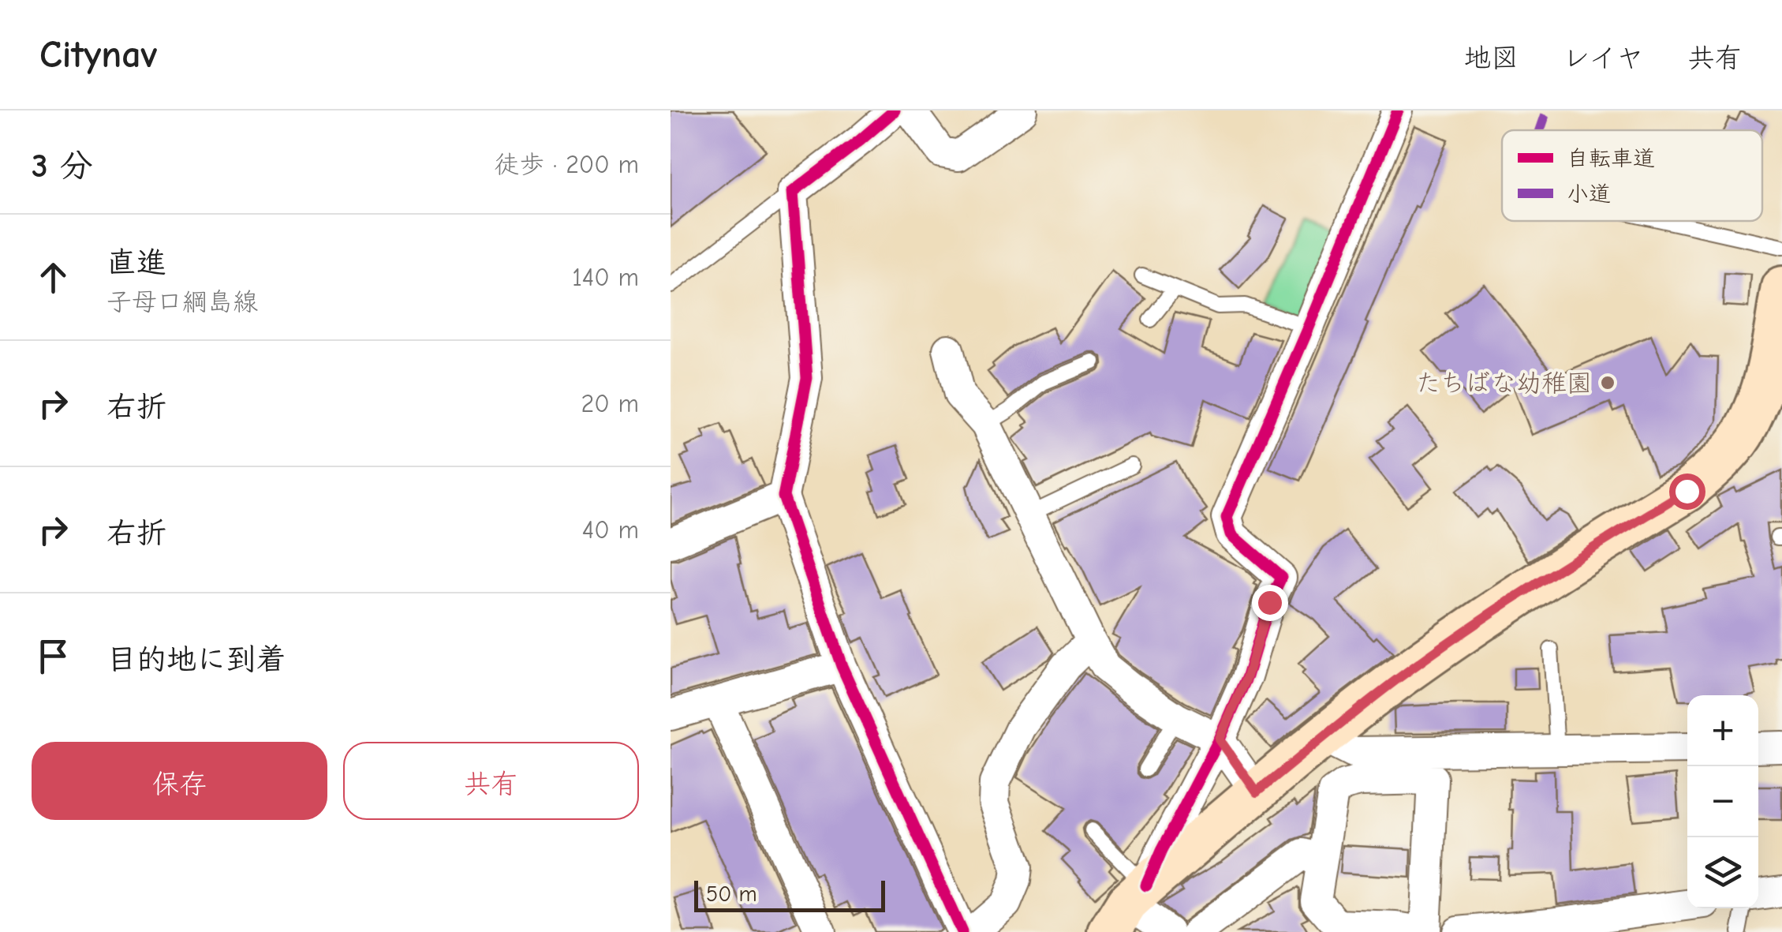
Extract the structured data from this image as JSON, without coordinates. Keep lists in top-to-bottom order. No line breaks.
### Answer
{"places":["たちばな幼稚園"],"legend":["自転車道","小道"],"scale_bar":"50 m","page":{"header":"Citynav","nav":["地図","レイヤ","共有"],"heading":["3 分","徒歩 · 200 m"],"list":[["直進","子母口綱島線","140 m"],["右折","20 m"],["右折","40 m"],"目的地に到着"],"map_buttons":["+","−"],"buttons":["保存","共有"],"scale":"50 m"}}
